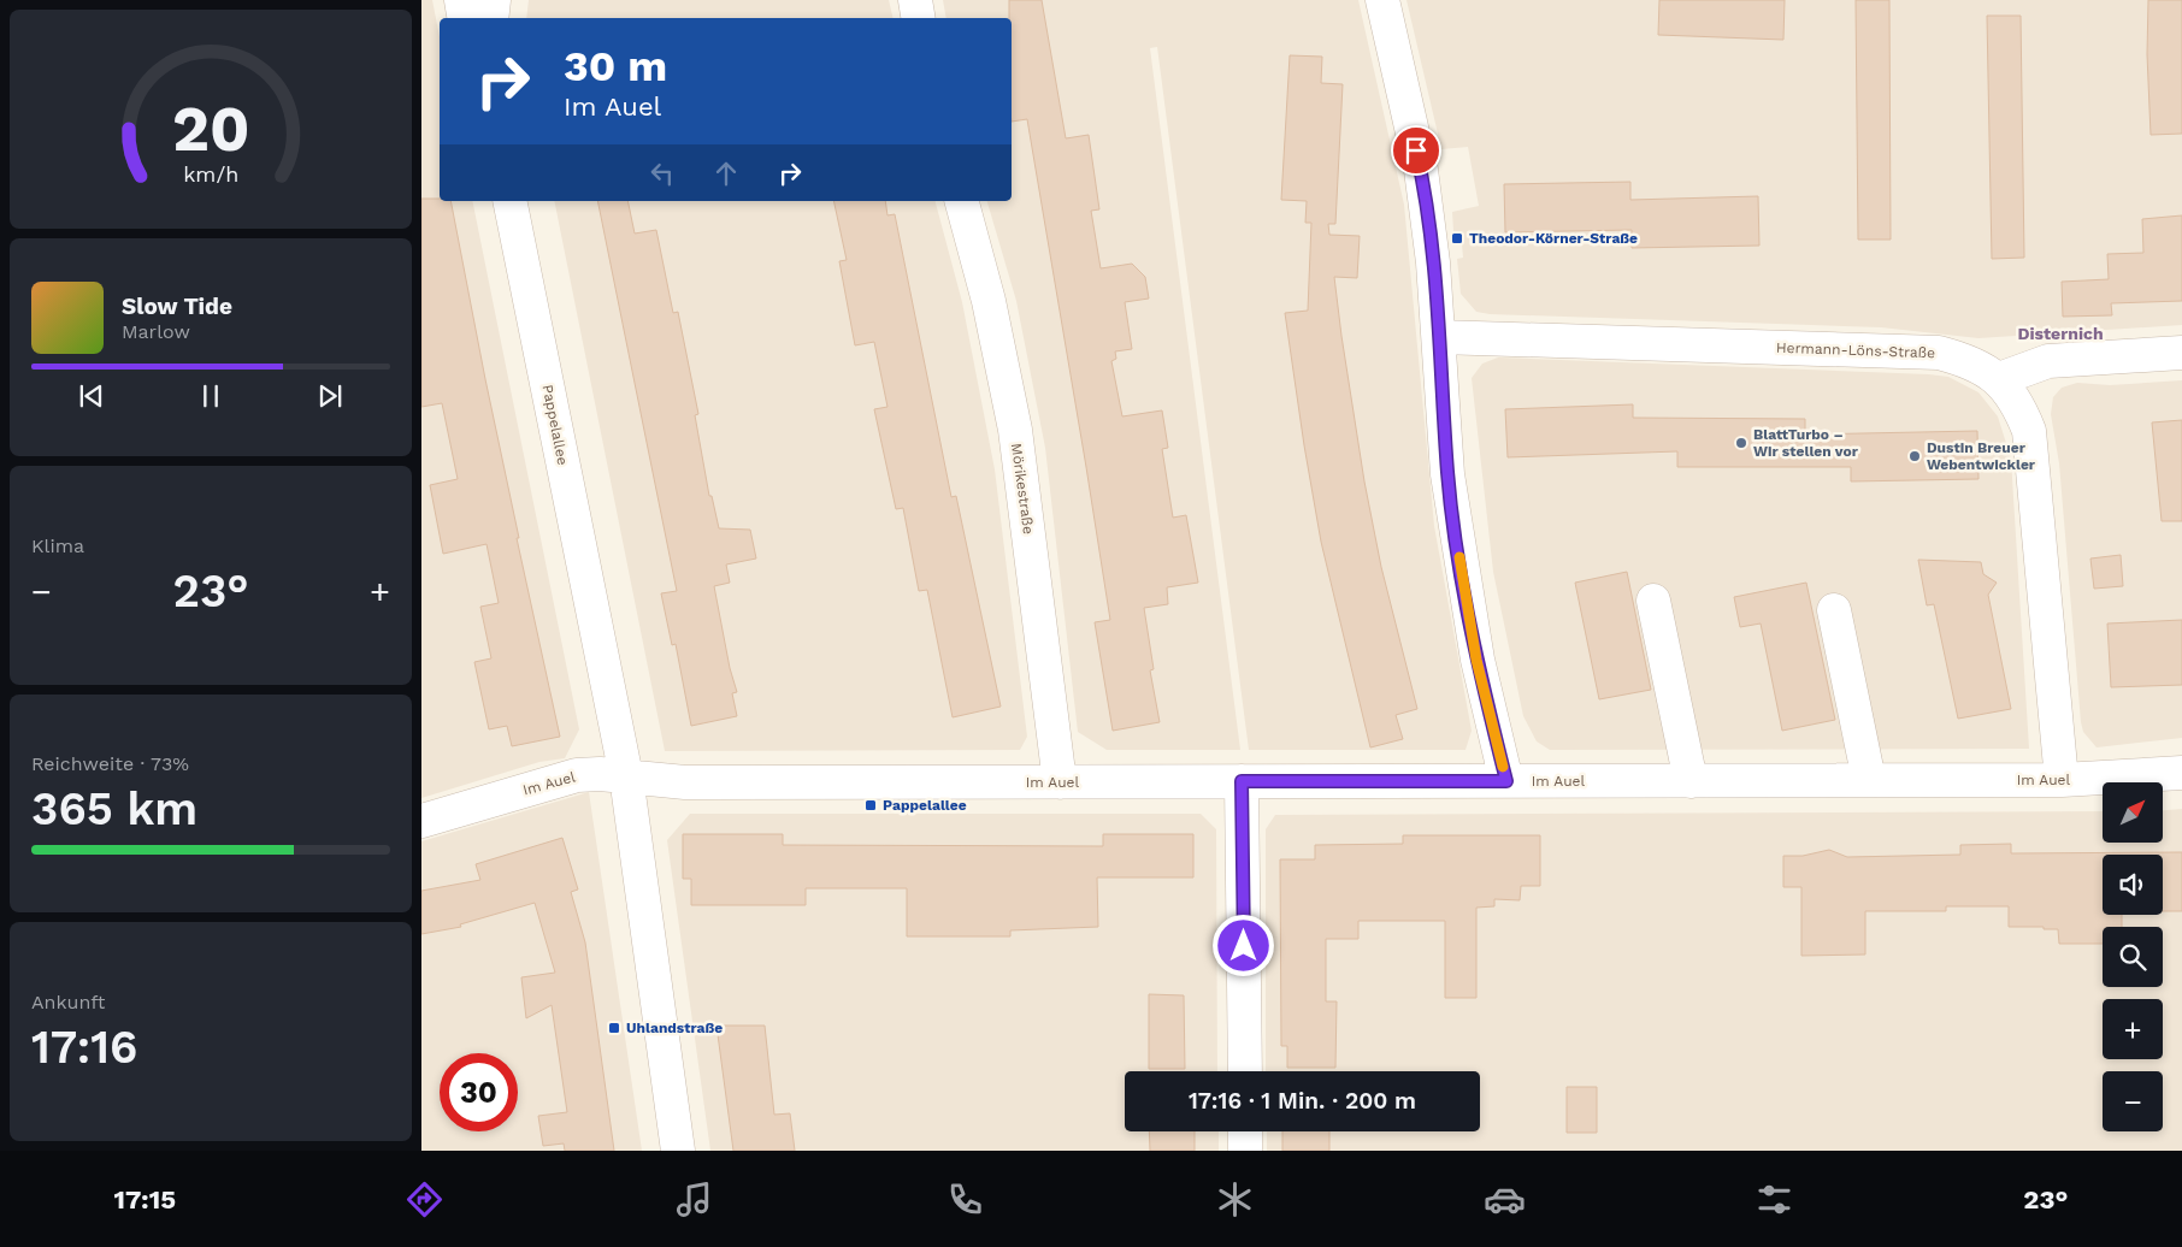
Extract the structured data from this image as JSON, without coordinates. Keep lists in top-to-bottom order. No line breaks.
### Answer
{"streets":{"street":["Hermann-Löns-Straße","Pappelallee","Mörikestraße","Im Auel"]},"crossings":[["Hermann-Löns-Straße","Im Auel"],["Pappelallee","Im Auel"],["Mörikestraße","Im Auel"]],"districts":["Disternich"],"places":{"transit":["Theodor-Körner-Straße","Pappelallee","Uhlandstraße"],"other":["BlattTurbo – Wir stellen vor","Dustin Breuer Webentwickler"]},"north":"top right","page":{"turn":["30 m","Im Auel"],"song":["Slow Tide","Marlow"],"tile":["Klima",["Reichweite · 73%","365 km"],["Ankunft","17:16"]],"heat":["−","23°","+"],"map_buttons":["+","−"],"limit":"30","trip":"17:16 · 1 Min. · 200 m","tabs":["17:15","23°"],"gauge":["20","km/h"]}}
